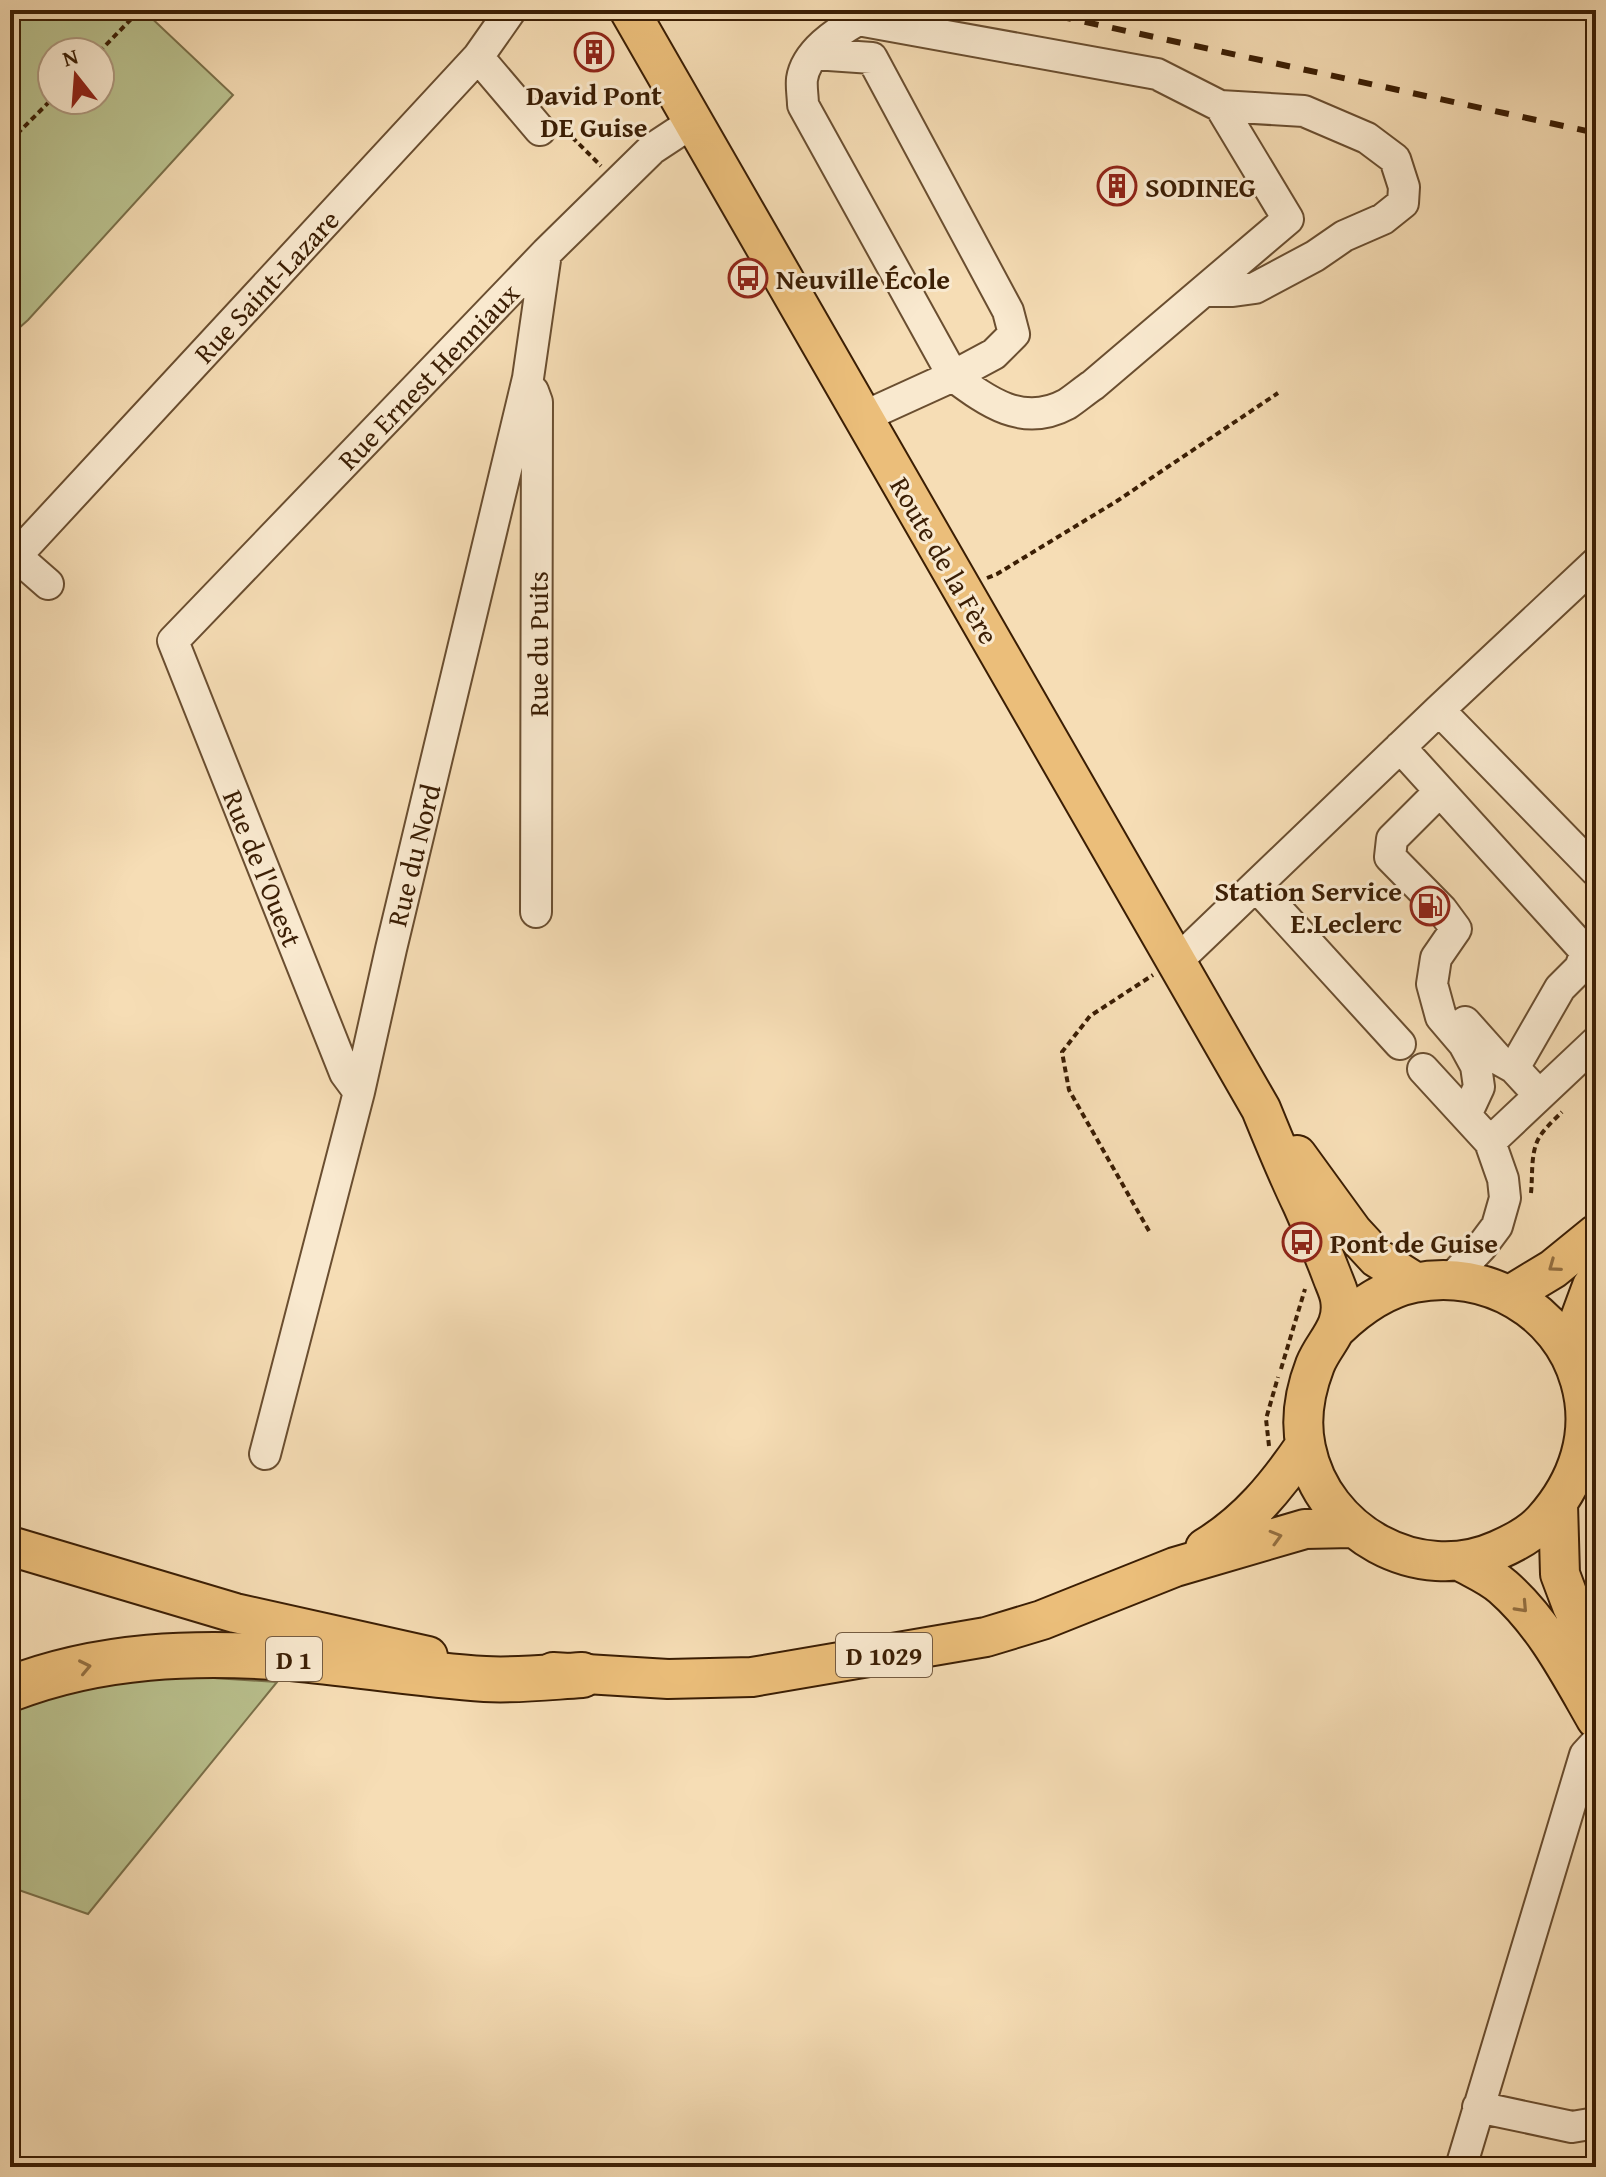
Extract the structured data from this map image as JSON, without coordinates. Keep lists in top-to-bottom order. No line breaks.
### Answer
{"streets":{"highway":["D 1"],"main road":["Route de la Fère","D 1029"],"street":["Rue Saint-Lazare","Rue Ernest Henniaux","Rue du Puits","Rue du Nord","Rue de l'Ouest"]},"crossings":[["Rue Ernest Henniaux","Route de la Fère"],["Rue Ernest Henniaux","Rue du Nord"],["Rue Ernest Henniaux","Rue de l'Ouest"],["Route de la Fère","D 1029"],["Rue du Puits","Rue du Nord"],["Rue du Nord","Rue de l'Ouest"],["D 1029","D 1"]],"places":{"building":["David Pont DE Guise","SODINEG"],"bus stop":["Neuville École","Pont de Guise"],"fuel station":["Station Service E.Leclerc"]},"north":"top"}
